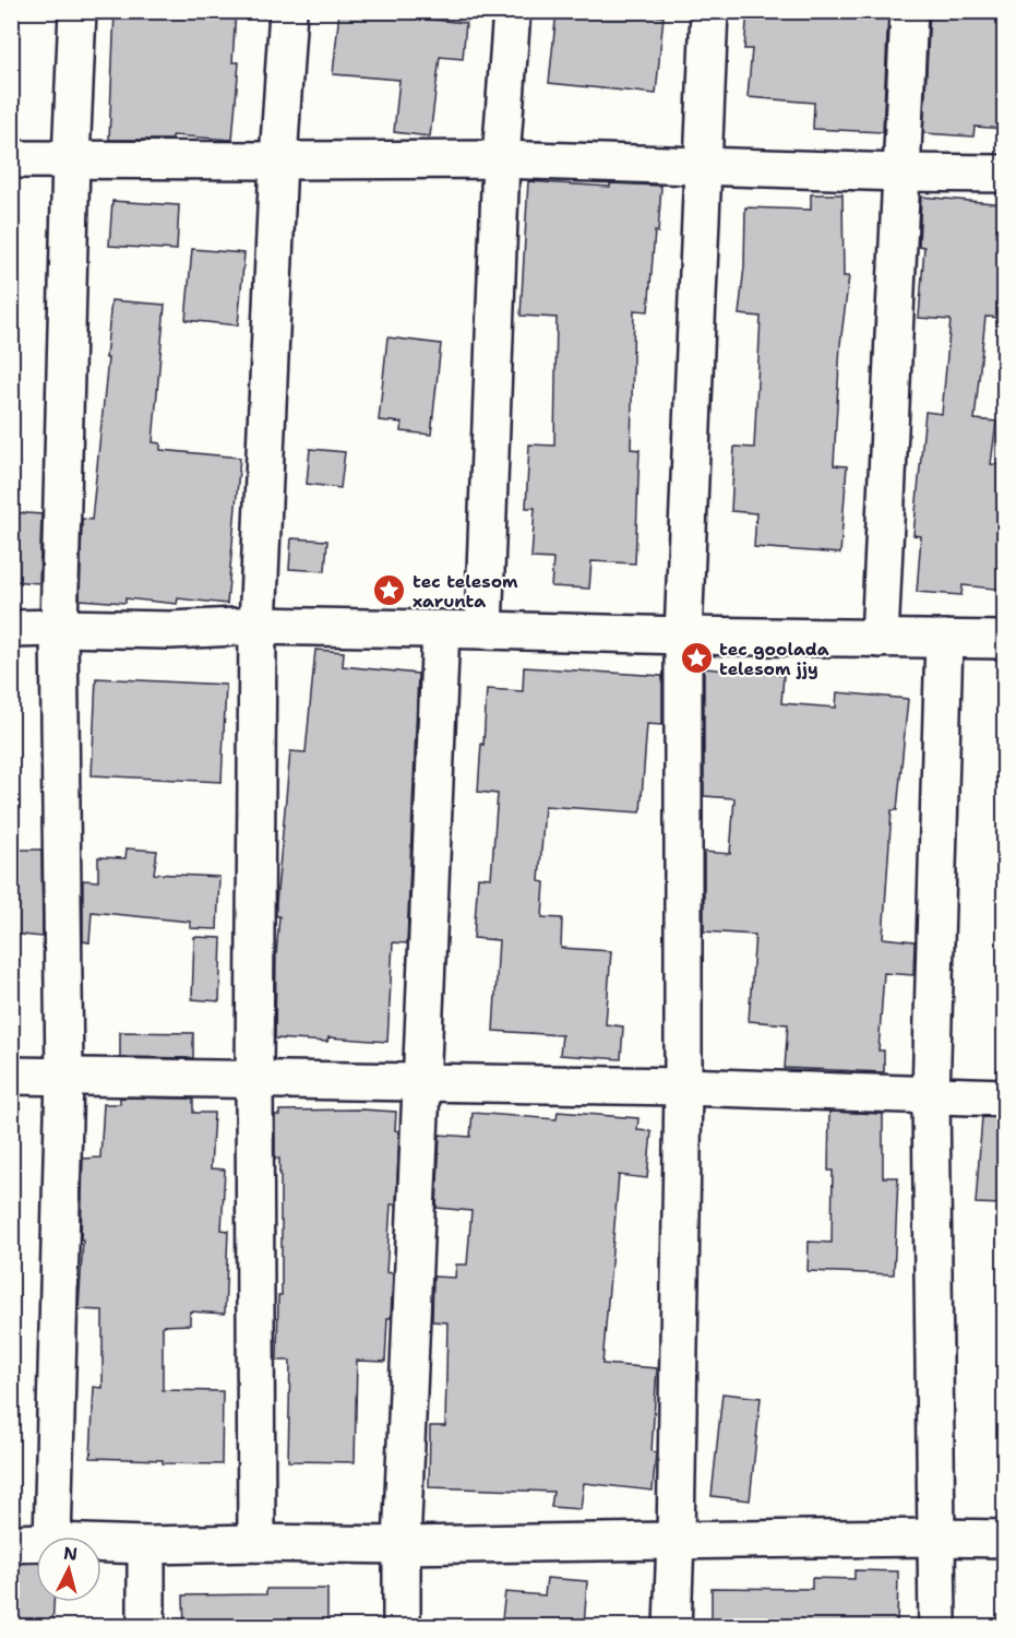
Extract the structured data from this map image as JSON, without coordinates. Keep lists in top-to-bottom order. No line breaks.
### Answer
{"places":{"place":["tec telesom xarunta","tec goolada telesom jjy"]},"north":"top"}
